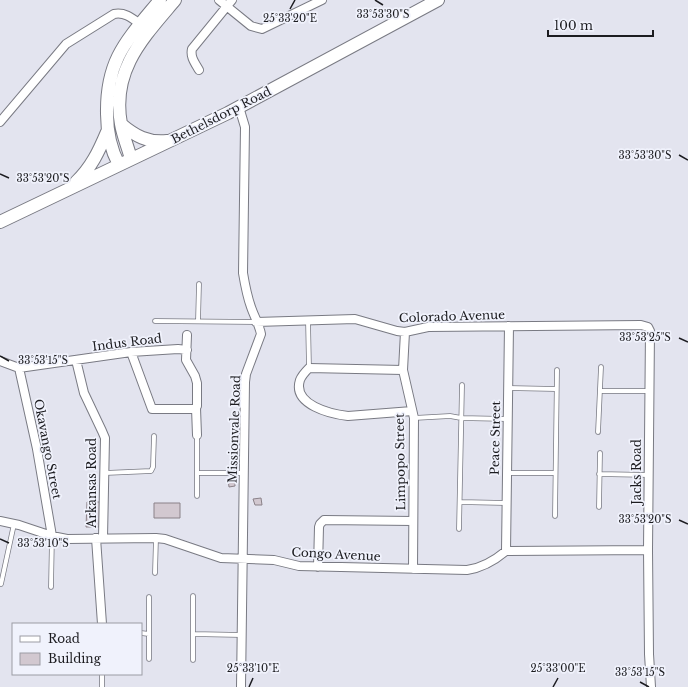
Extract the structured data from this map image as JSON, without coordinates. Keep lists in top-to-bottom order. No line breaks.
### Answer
{"streets":{"main road":["Bethelsdorp Road"],"street":["Colorado Avenue","Indus Road","Missionvale Road","Peace Street","Okavango Street","Limpopo Street","Jacks Road","Arkansas Road","Congo Avenue"]},"crossings":[["Bethelsdorp Road","Missionvale Road"],["Colorado Avenue","Missionvale Road"],["Colorado Avenue","Peace Street"],["Colorado Avenue","Limpopo Street"],["Colorado Avenue","Jacks Road"],["Indus Road","Okavango Street"],["Indus Road","Arkansas Road"],["Missionvale Road","Congo Avenue"],["Peace Street","Congo Avenue"],["Okavango Street","Congo Avenue"],["Limpopo Street","Congo Avenue"],["Arkansas Road","Congo Avenue"]],"legend":["Road","Building"],"scale_bar":"100 m","coordinates":["33°53'30\"S","25°33'20\"E","33°53'20\"S","33°53'25\"S","33°53'15\"S","33°53'10\"S","25°33'10\"E","25°33'00\"E"]}
